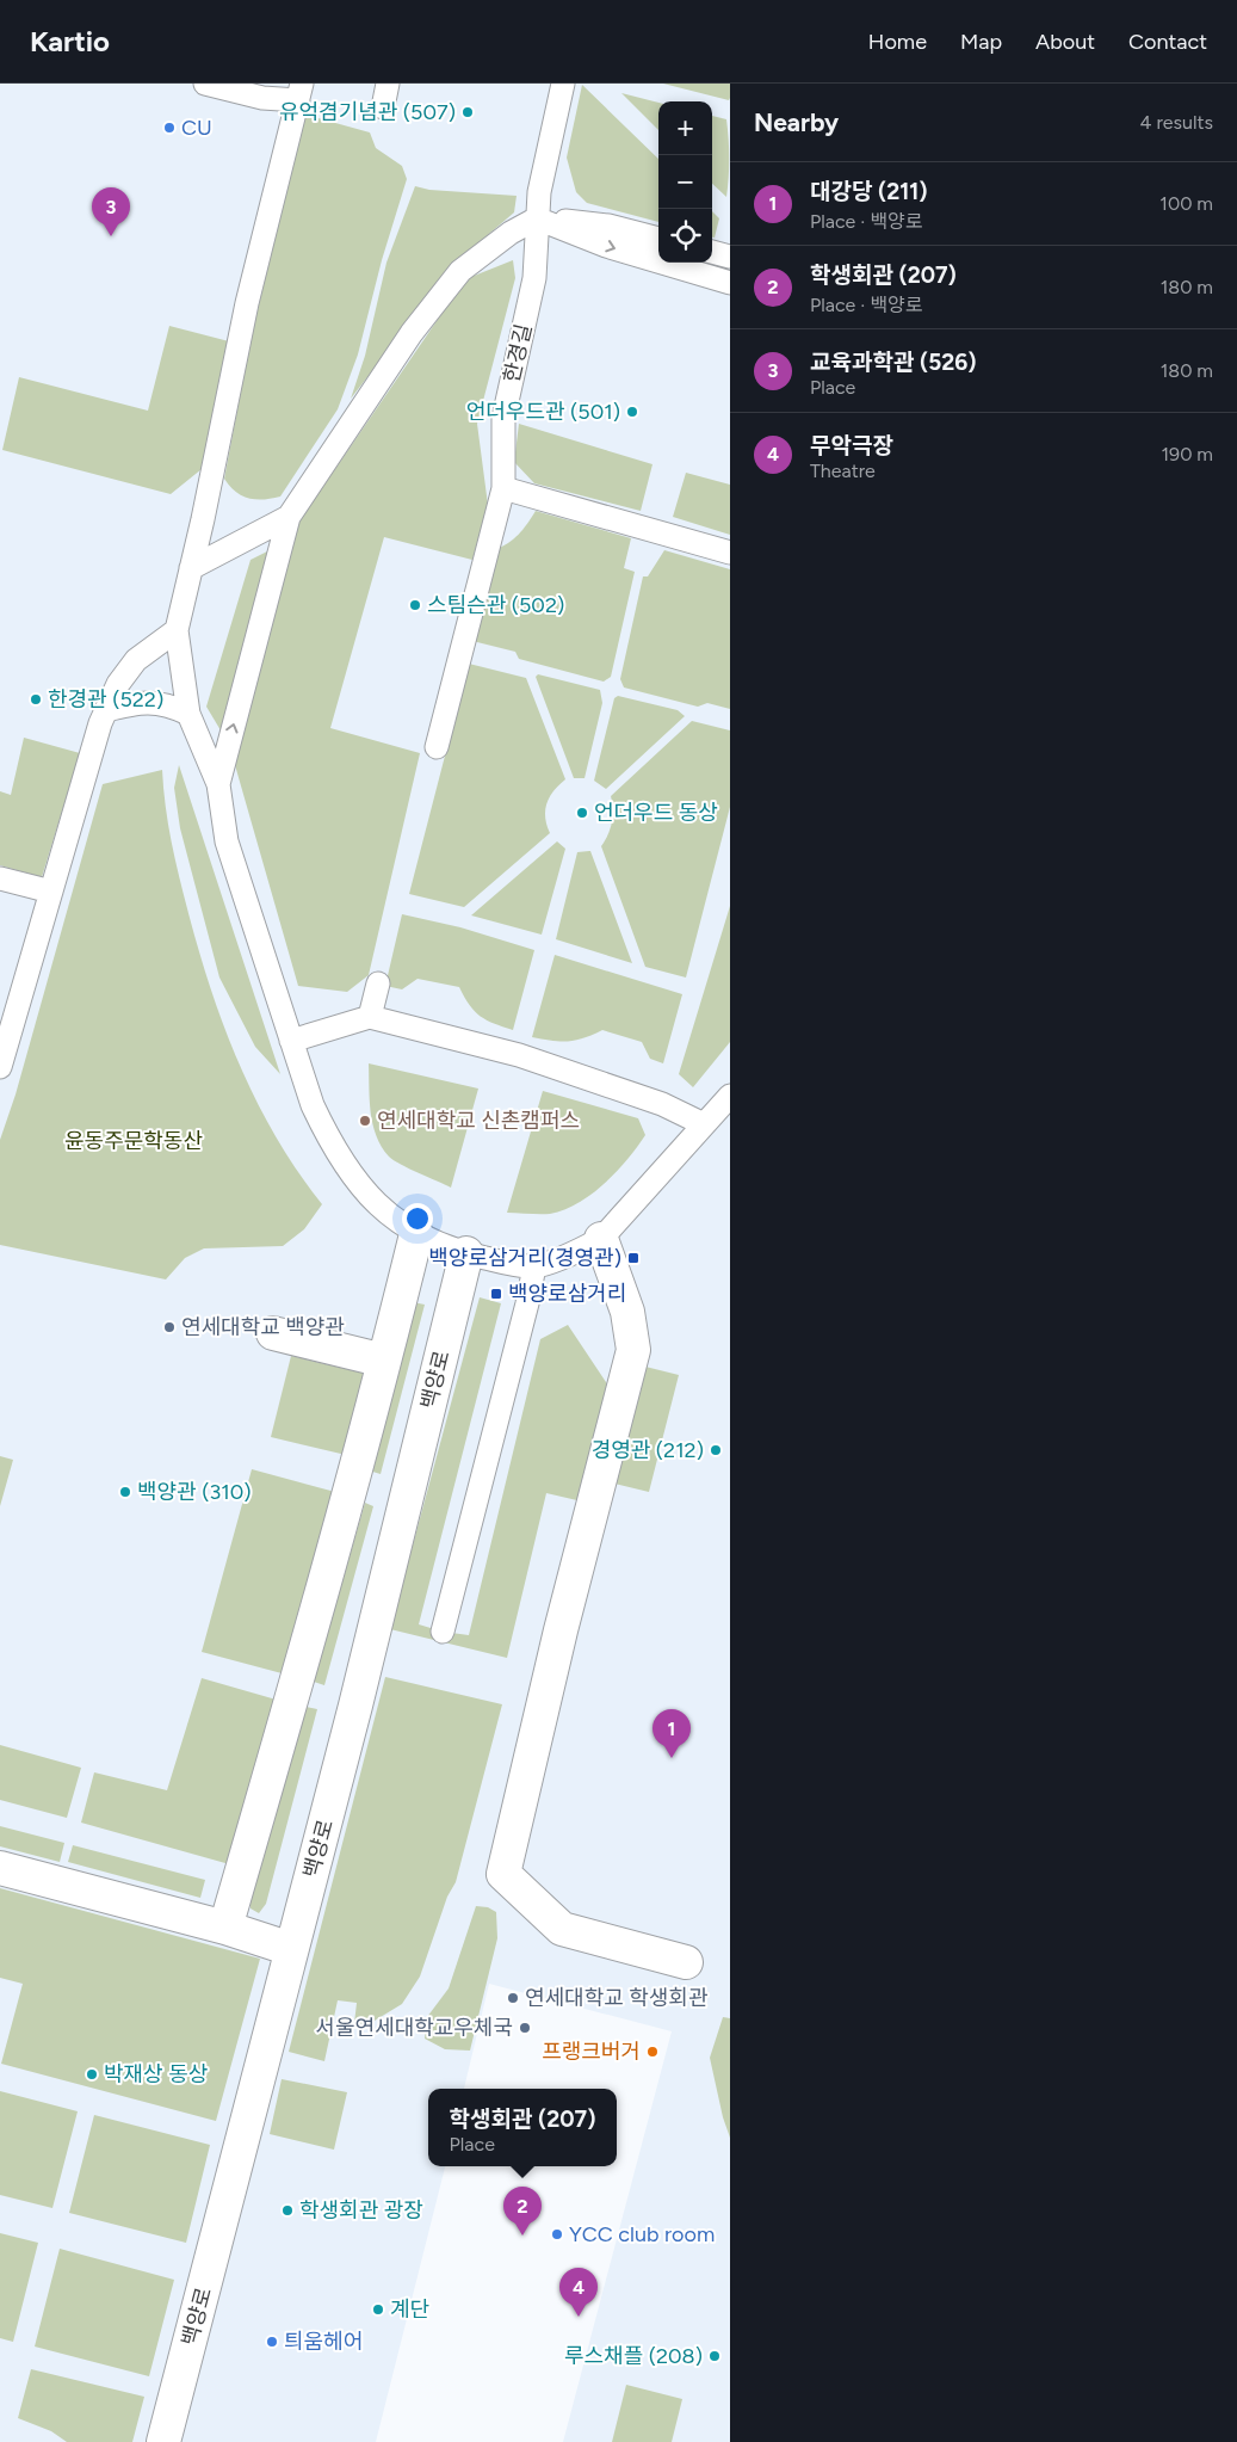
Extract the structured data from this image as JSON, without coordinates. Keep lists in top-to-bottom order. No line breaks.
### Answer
{"streets":{"street":["백양로"],"lane":["한경길"]},"parks":["윤동주문학동산"],"places":{"other":["유억겸기념관 (507)","CU","언더우드관 (501)","스팀슨관 (502)","한경관 (522)","언더우드 동상","연세대학교 신촌캠퍼스","연세대학교 백양관","경영관 (212)","백양관 (310)","연세대학교 학생회관","서울연세대학교우체국","프랭크버거","박재상 동상","학생회관 광장","YCC club room","계단","틔움헤어","루스채플 (208)"],"transit":["백양로삼거리(경영관)","백양로삼거리"]},"page":{"header":"Kartio","nav":["Home","Map","About","Contact"],"heading":["Nearby","4 results"],"map_buttons":["+","−"],"list":[{"mark":"1","name":"대강당 (211)","note":"Place · 백양로","value":"100 m"},{"mark":"2","name":"학생회관 (207)","note":"Place · 백양로","value":"180 m"},{"mark":"3","name":"교육과학관 (526)","note":"Place","value":"180 m"},{"mark":"4","name":"무악극장","note":"Theatre","value":"190 m"}],"pins":["3","1","2","4"],"popup":["학생회관 (207)","Place"]}}
